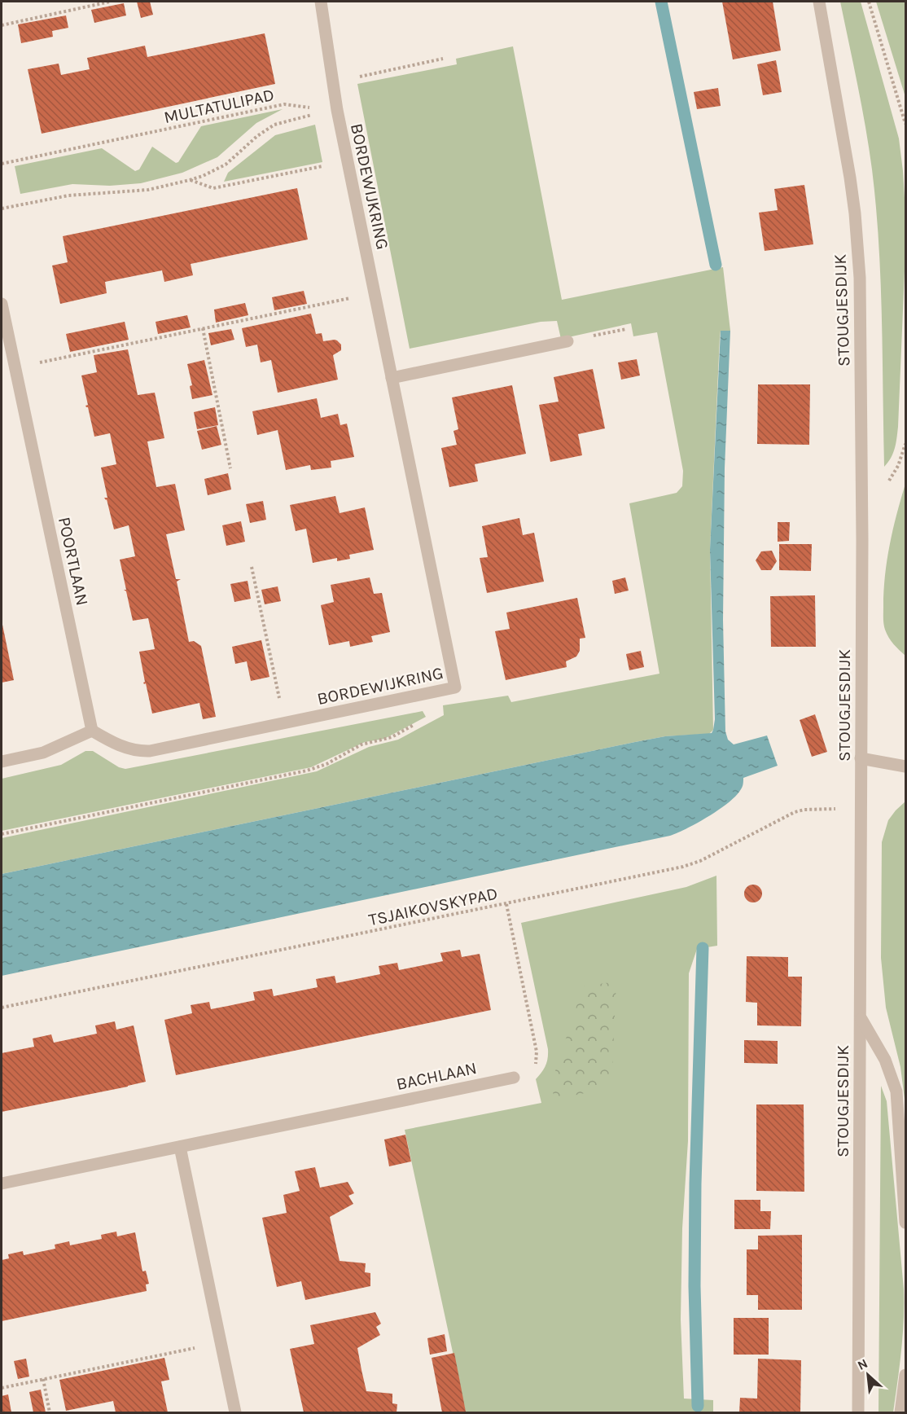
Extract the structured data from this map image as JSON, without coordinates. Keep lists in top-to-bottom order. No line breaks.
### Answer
{"streets":{"street":["BORDEWIJKRING","STOUGJESDIJK","POORTLAAN","BACHLAAN"],"path":["MULTATULIPAD","TSJAIKOVSKYPAD"]},"crossings":[["MULTATULIPAD","BORDEWIJKRING"],["BORDEWIJKRING","POORTLAAN"],["STOUGJESDIJK","TSJAIKOVSKYPAD"]],"north":"top left"}
